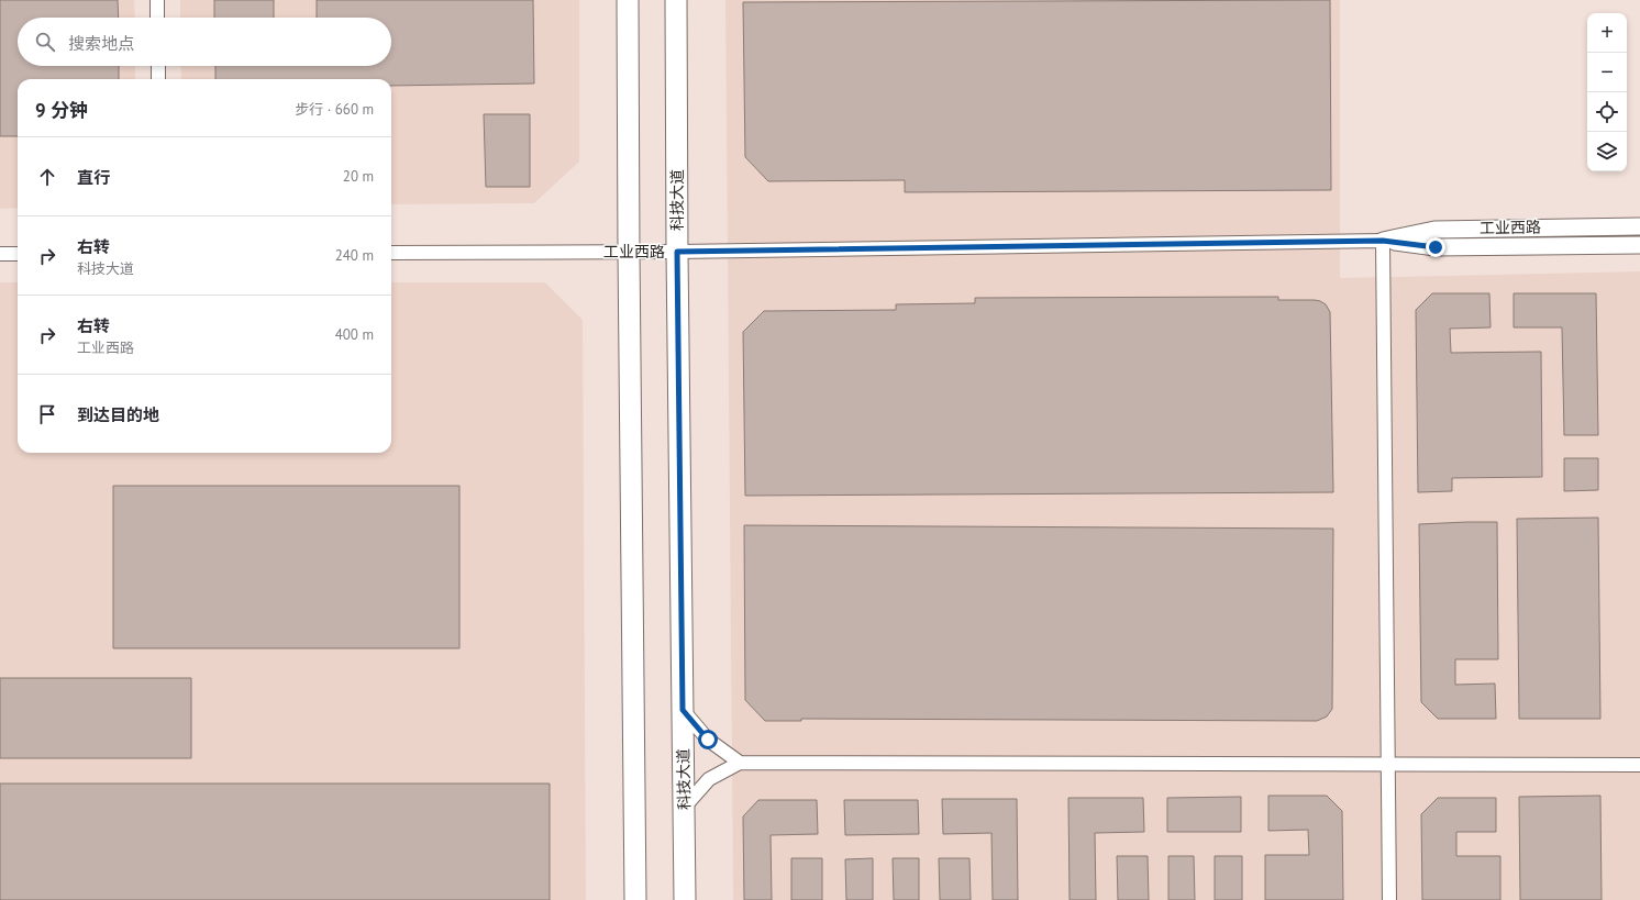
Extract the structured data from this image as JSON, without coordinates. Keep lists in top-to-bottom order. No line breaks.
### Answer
{"streets":{"main road":["科技大道"],"street":["工业西路"]},"crossings":[["科技大道","工业西路"]],"page":{"map_buttons":["+","−"],"search":"搜索地点","heading":["9 分钟","步行 · 660 m"],"list":[["直行","20 m"],["右转","科技大道","240 m"],["右转","工业西路","400 m"],"到达目的地"]}}
